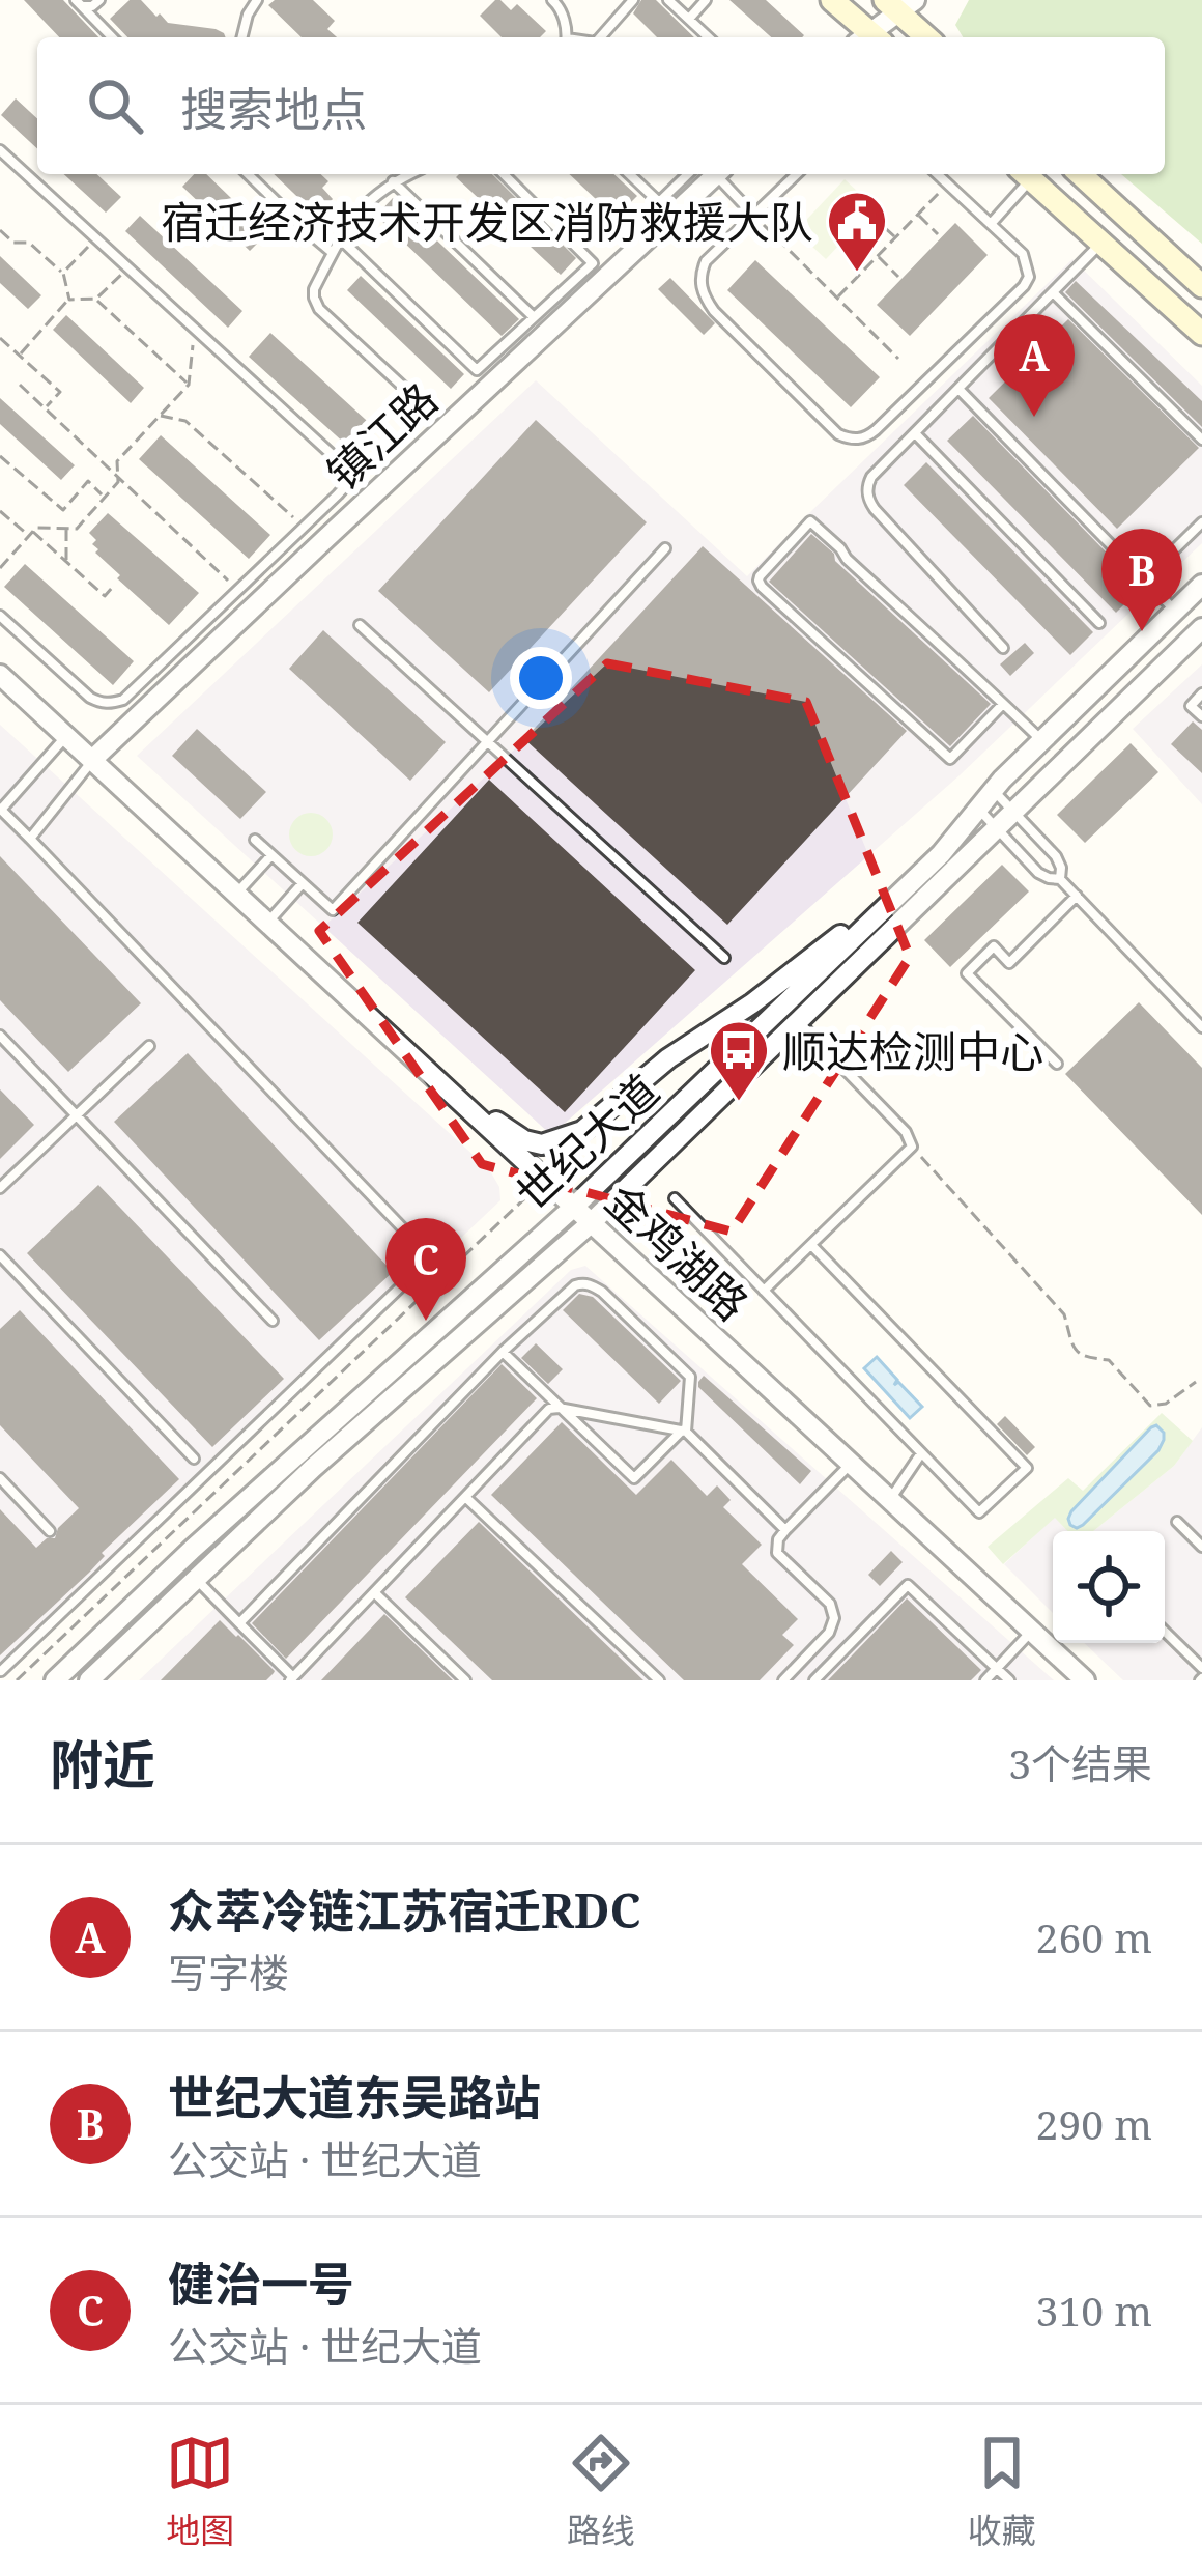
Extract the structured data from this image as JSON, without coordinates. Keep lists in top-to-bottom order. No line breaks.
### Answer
{"streets":{"street":["镇江路","世纪大道","金鸡湖路"]},"crossings":[["镇江路","金鸡湖路"],["世纪大道","金鸡湖路"]],"places":{"public building":["宿迁经济技术开发区消防救援大队"],"bus stop":["顺达检测中心"]},"page":{"search":"搜索地点","pins":["A","B","C"],"heading":["附近","3个结果"],"list":[{"mark":"A","name":"众萃冷链江苏宿迁RDC","note":"写字楼","value":"260 m"},{"mark":"B","name":"世纪大道东吴路站","note":"公交站 · 世纪大道","value":"290 m"},{"mark":"C","name":"健治一号","note":"公交站 · 世纪大道","value":"310 m"}],"nav":["地图","路线","收藏"]}}
